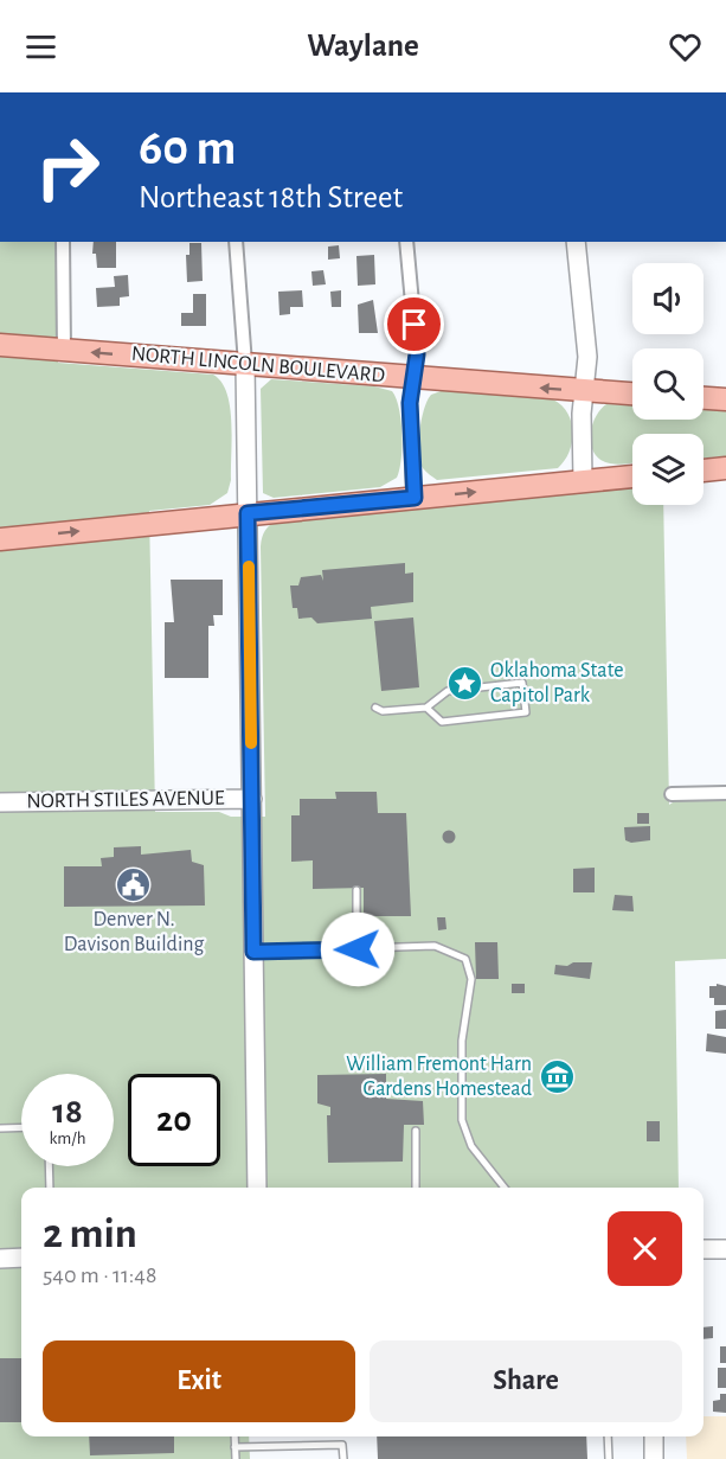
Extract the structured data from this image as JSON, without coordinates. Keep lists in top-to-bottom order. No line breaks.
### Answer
{"streets":{"main road":["NORTH LINCOLN BOULEVARD"],"street":["NORTH STILES AVENUE"]},"places":{"place":["Oklahoma State Capitol Park"],"public building":["Denver N. Davison Building"],"museum":["William Fremont Harn Gardens Homestead"]},"page":{"header":"Waylane","turn":["60 m","Northeast 18th Street"],"speed":"18 km/h","limit":"20","heading":["2 min","540 m · 11:48"],"buttons":["Exit","Share"]}}
